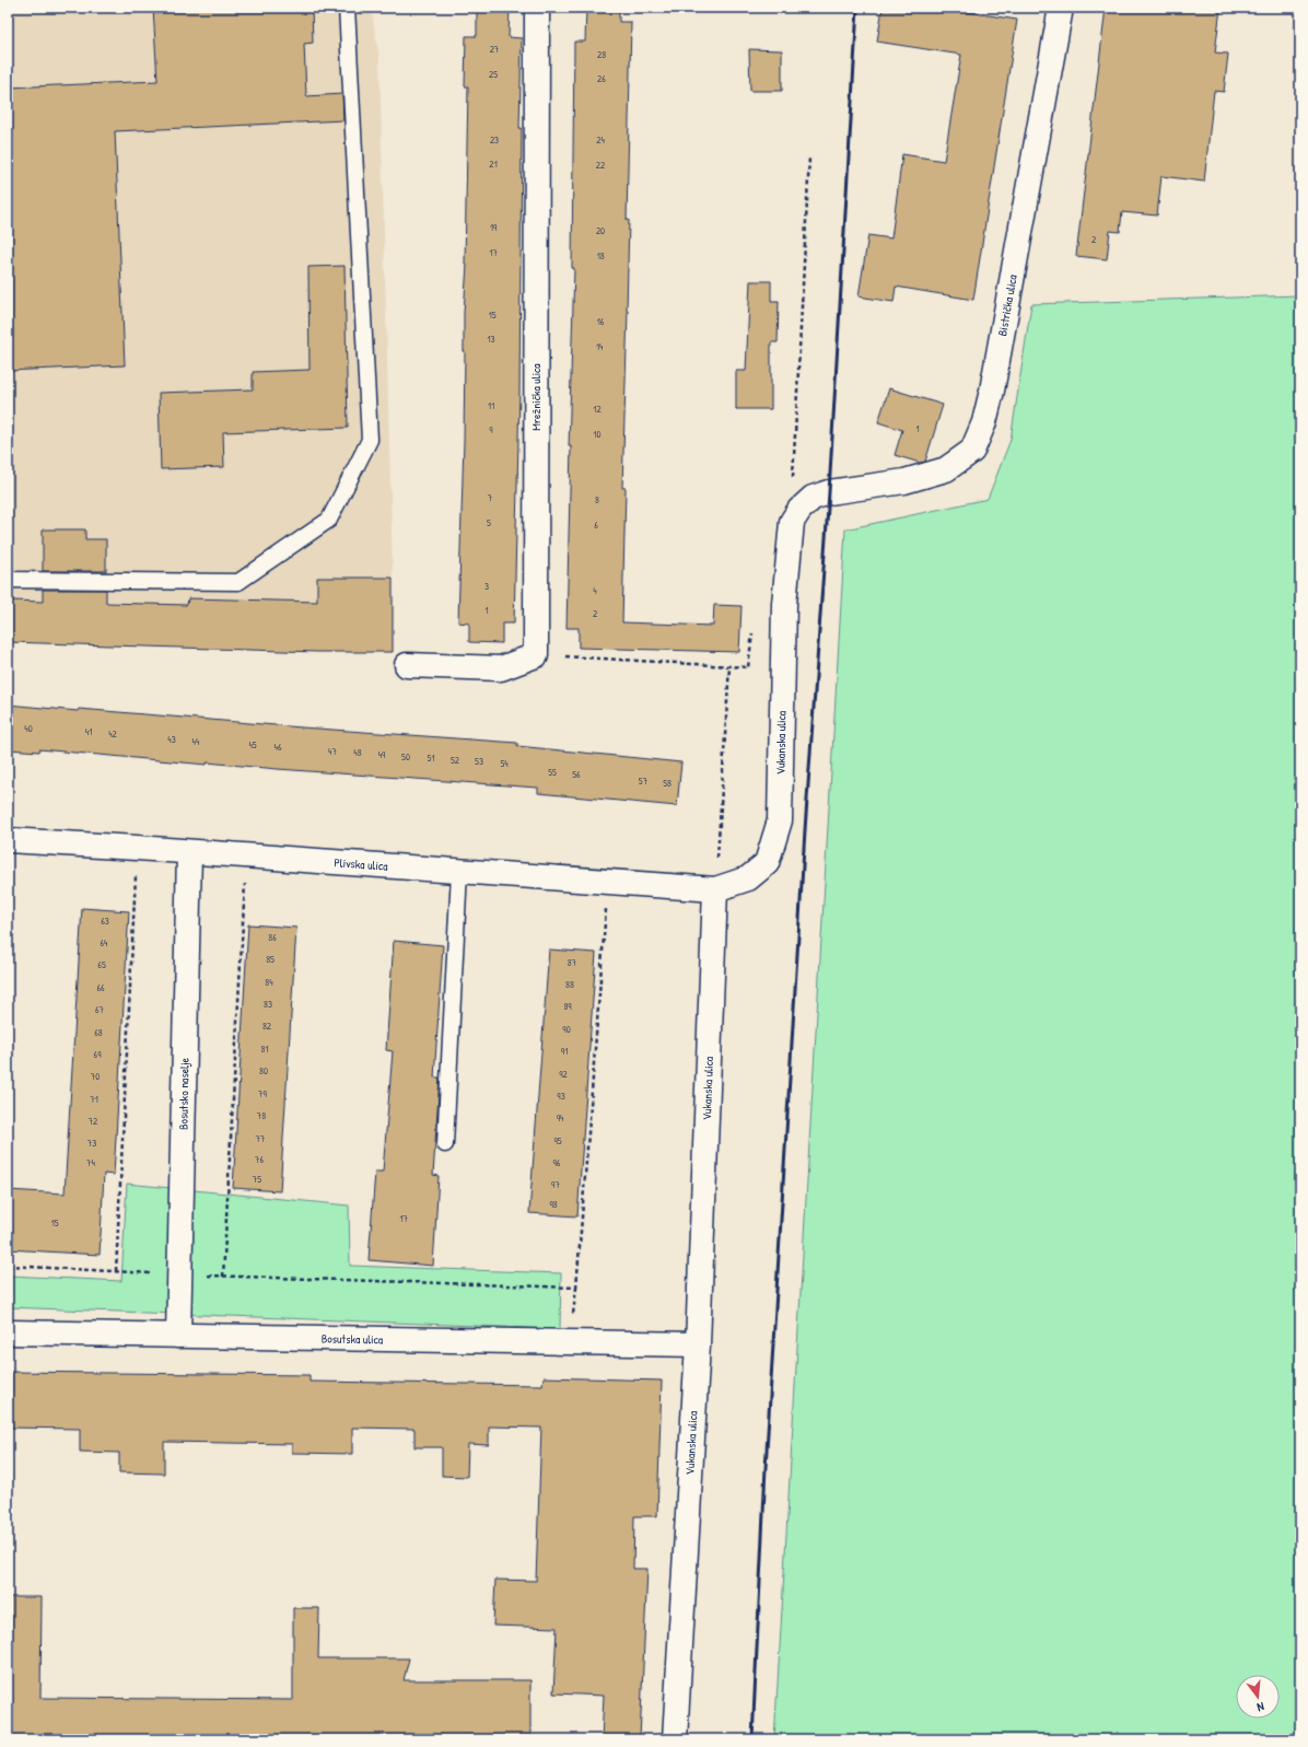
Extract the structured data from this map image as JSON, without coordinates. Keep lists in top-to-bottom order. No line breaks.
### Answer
{"streets":{"street":["Bistrička ulica","Mrežnička ulica","Vukanska ulica","Plivska ulica","Bosutsko naselje","Bosutska ulica"]},"crossings":[["Bistrička ulica","Vukanska ulica"],["Vukanska ulica","Plivska ulica"],["Vukanska ulica","Bosutska ulica"],["Plivska ulica","Bosutsko naselje"],["Bosutsko naselje","Bosutska ulica"]],"house_numbers":["27","28","25","26","23","24","21","22","19","20","2","17","18","15","16","13","14","11","12","1","9","10","7","8","5","6","3","4","1","2","40","41","42","43","44","45","46","47","48","49","50","51","52","53","54","55","56","57","58","63","86","64","85","87","65","84","88","66","83","89","67","82","90","68","81","91","69","80","92","70","79","93","71","78","94","72","77","95","73","76","74","96","75","97","98","17","15"],"north":"bottom"}
